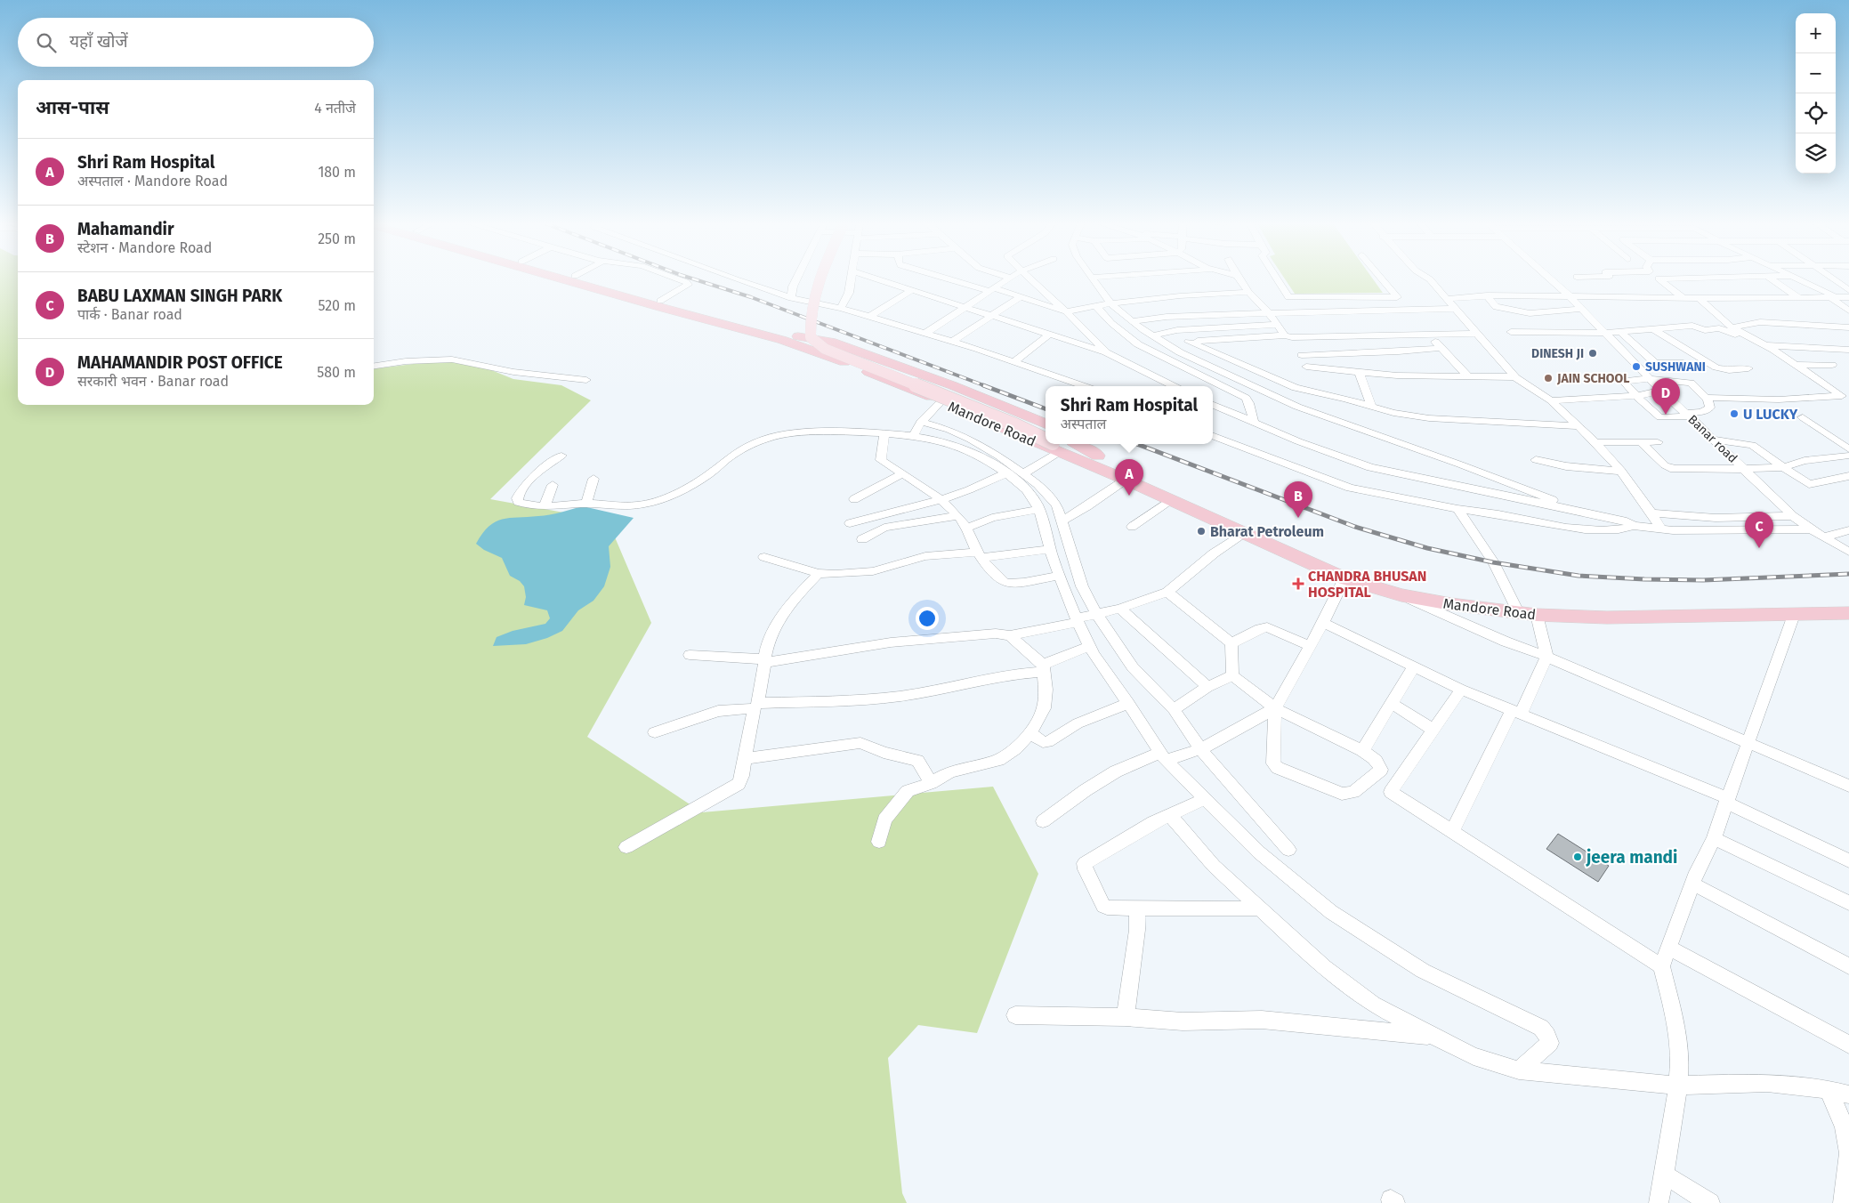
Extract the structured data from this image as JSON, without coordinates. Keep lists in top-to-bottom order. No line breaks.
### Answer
{"streets":{"highway":["Mandore Road"],"street":["Banar road"]},"places":{"other":["DINESH JI","SUSHWANI","JAIN SCHOOL","U LUCKY","Bharat Petroleum","jeera mandi"],"health":["CHANDRA BHUSAN HOSPITAL"]},"page":{"map_buttons":["+","−"],"search":"यहाँ खोजें","heading":["आस-पास","4 नतीजे"],"list":[{"mark":"A","name":"Shri Ram Hospital","note":"अस्पताल · Mandore Road","value":"180 m"},{"mark":"B","name":"Mahamandir","note":"स्टेशन · Mandore Road","value":"250 m"},{"mark":"C","name":"BABU LAXMAN SINGH PARK","note":"पार्क · Banar road","value":"520 m"},{"mark":"D","name":"MAHAMANDIR POST OFFICE","note":"सरकारी भवन · Banar road","value":"580 m"}],"pins":["D","A","B","C"],"popup":["Shri Ram Hospital","अस्पताल"]}}
